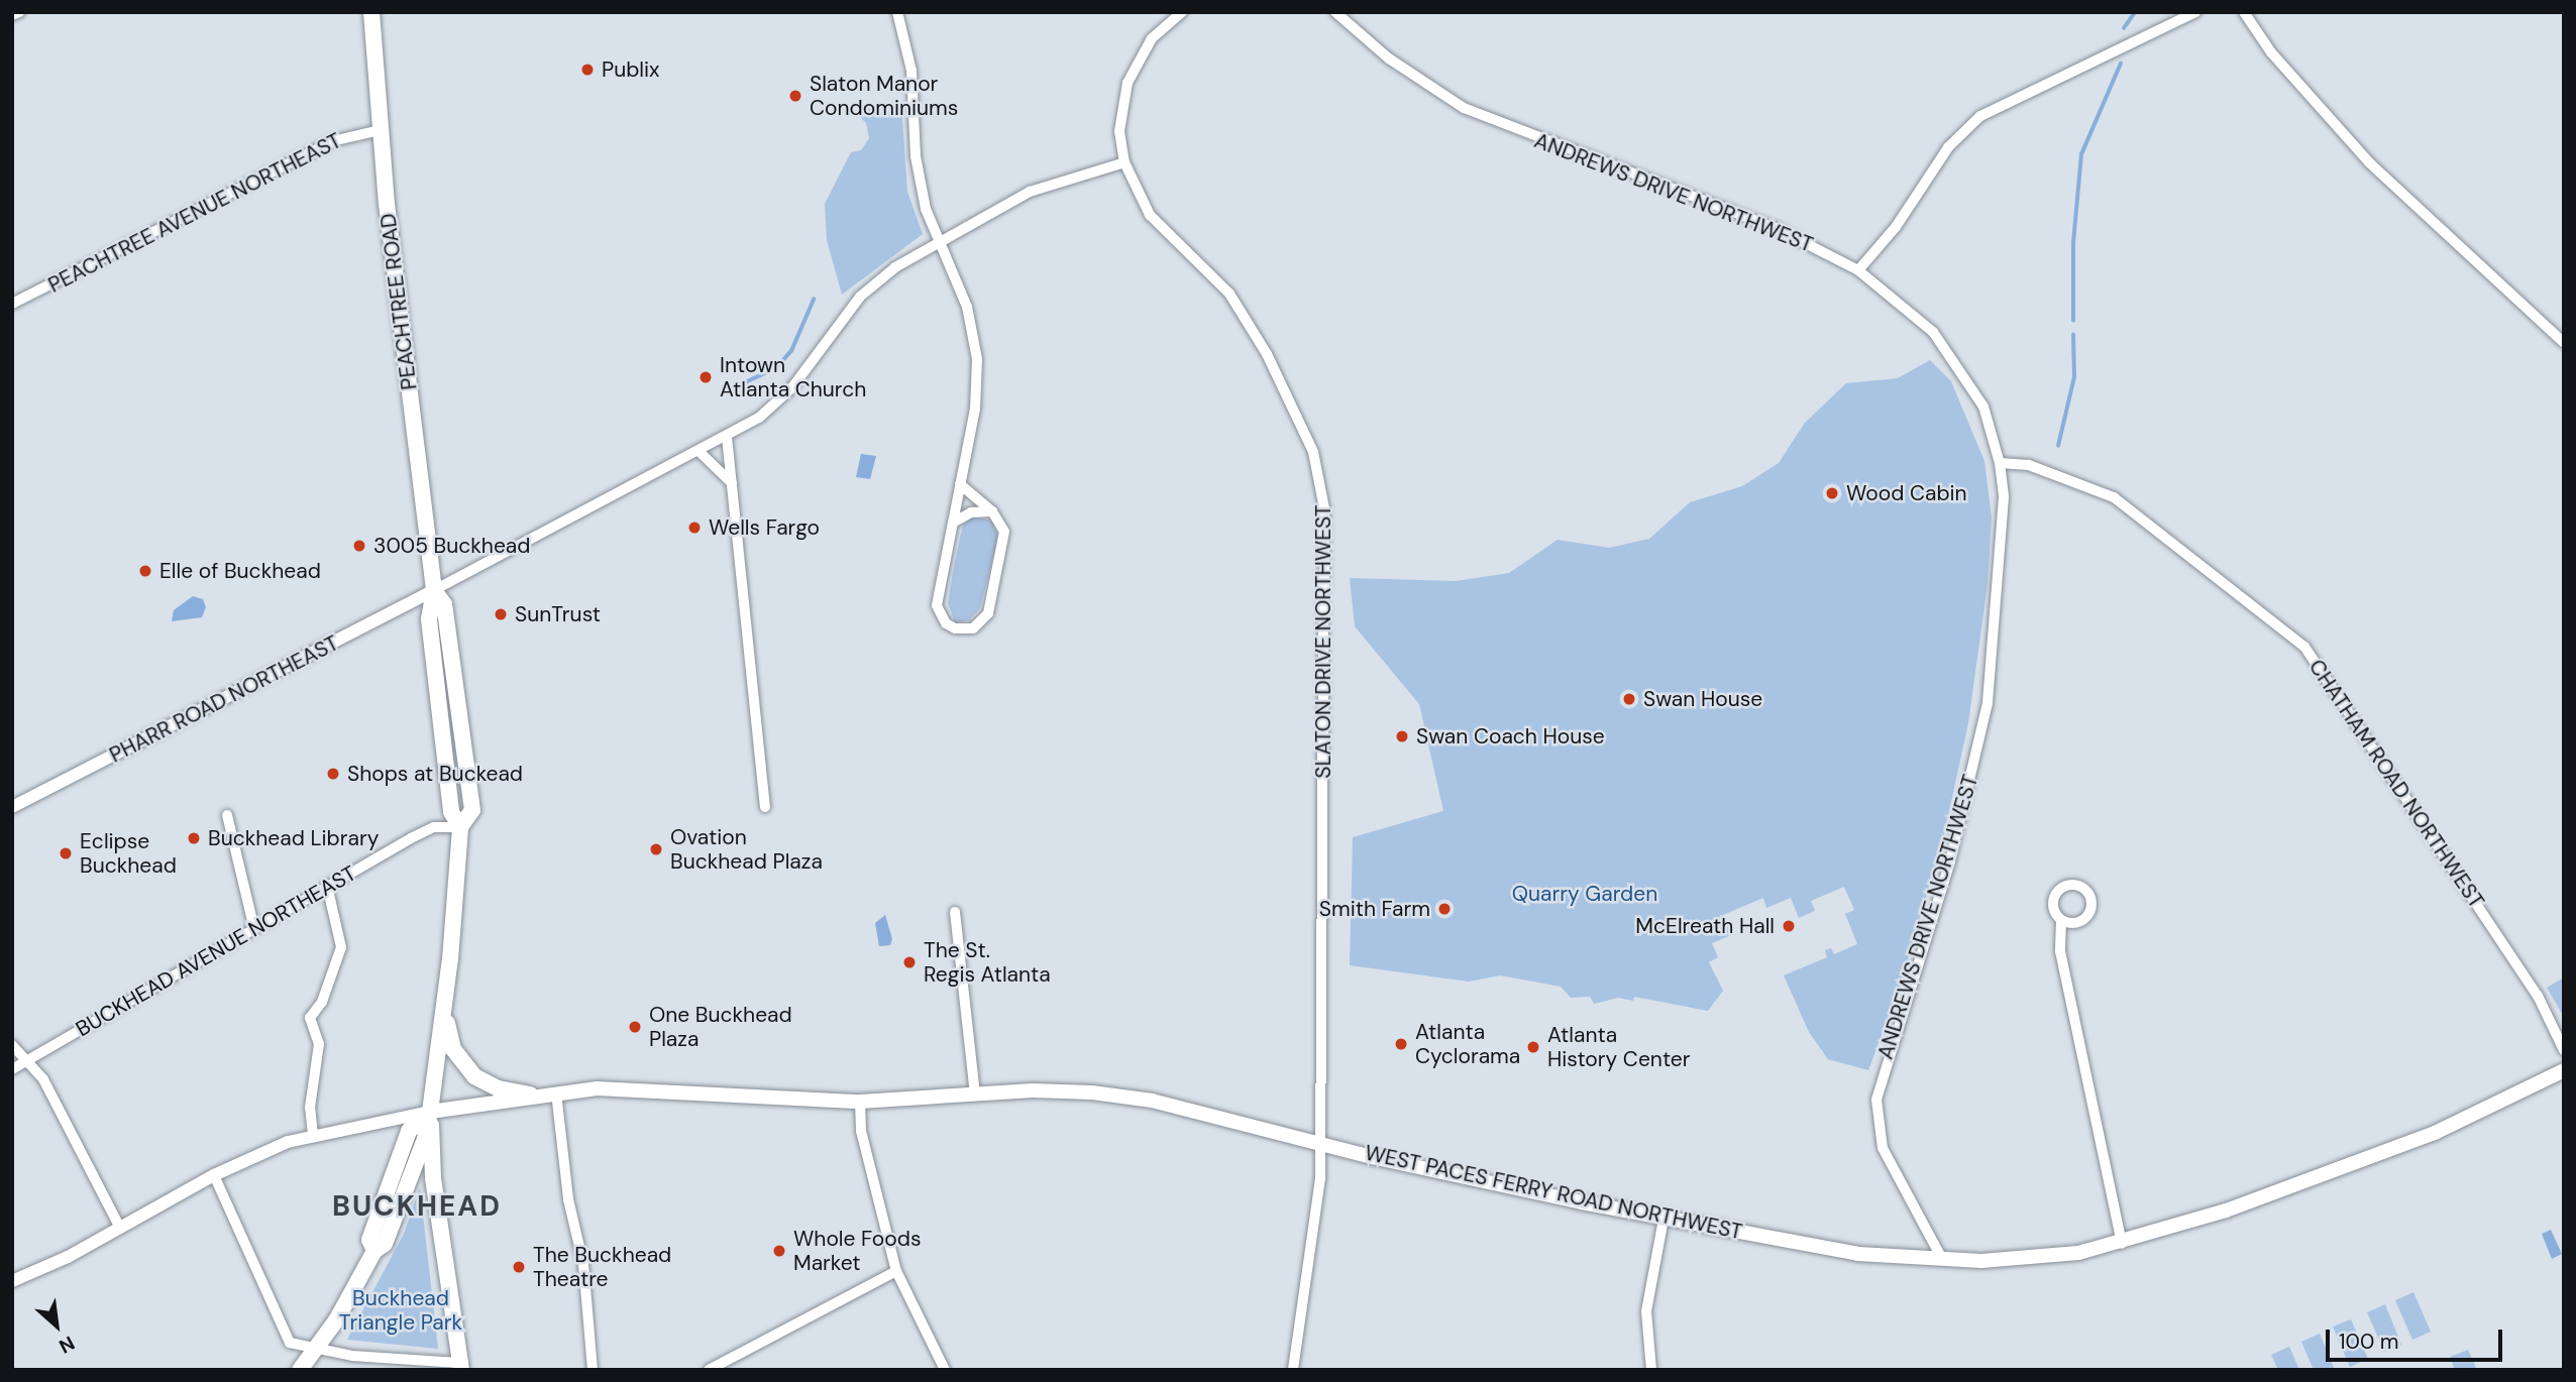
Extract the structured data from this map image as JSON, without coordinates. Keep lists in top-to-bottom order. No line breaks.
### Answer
{"streets":{"main road":["PEACHTREE ROAD","WEST PACES FERRY ROAD NORTHWEST"],"street":["ANDREWS DRIVE NORTHWEST","PEACHTREE AVENUE NORTHEAST","SLATON DRIVE NORTHWEST","PHARR ROAD NORTHEAST","CHATHAM ROAD NORTHWEST","BUCKHEAD AVENUE NORTHEAST"]},"crossings":[["ANDREWS DRIVE NORTHWEST","CHATHAM ROAD NORTHWEST"],["ANDREWS DRIVE NORTHWEST","WEST PACES FERRY ROAD NORTHWEST"],["PEACHTREE AVENUE NORTHEAST","PEACHTREE ROAD"],["PEACHTREE ROAD","PHARR ROAD NORTHEAST"],["PEACHTREE ROAD","BUCKHEAD AVENUE NORTHEAST"],["PEACHTREE ROAD","WEST PACES FERRY ROAD NORTHWEST"],["SLATON DRIVE NORTHWEST","WEST PACES FERRY ROAD NORTHWEST"]],"districts":["BUCKHEAD"],"parks":["Quarry Garden","Buckhead Triangle Park"],"places":["Publix","Slaton Manor Condominiums","Intown Atlanta Church","Wood Cabin","Wells Fargo","3005 Buckhead","Elle of Buckhead","SunTrust","Swan House","Swan Coach House","Shops at Buckead","Buckhead Library","Ovation Buckhead Plaza","Eclipse Buckhead","Smith Farm","McElreath Hall","The St. Regis Atlanta","One Buckhead Plaza","Atlanta Cyclorama","Atlanta History Center","Whole Foods Market","The Buckhead Theatre"],"scale_bar":"100 m","north":"bottom right"}
